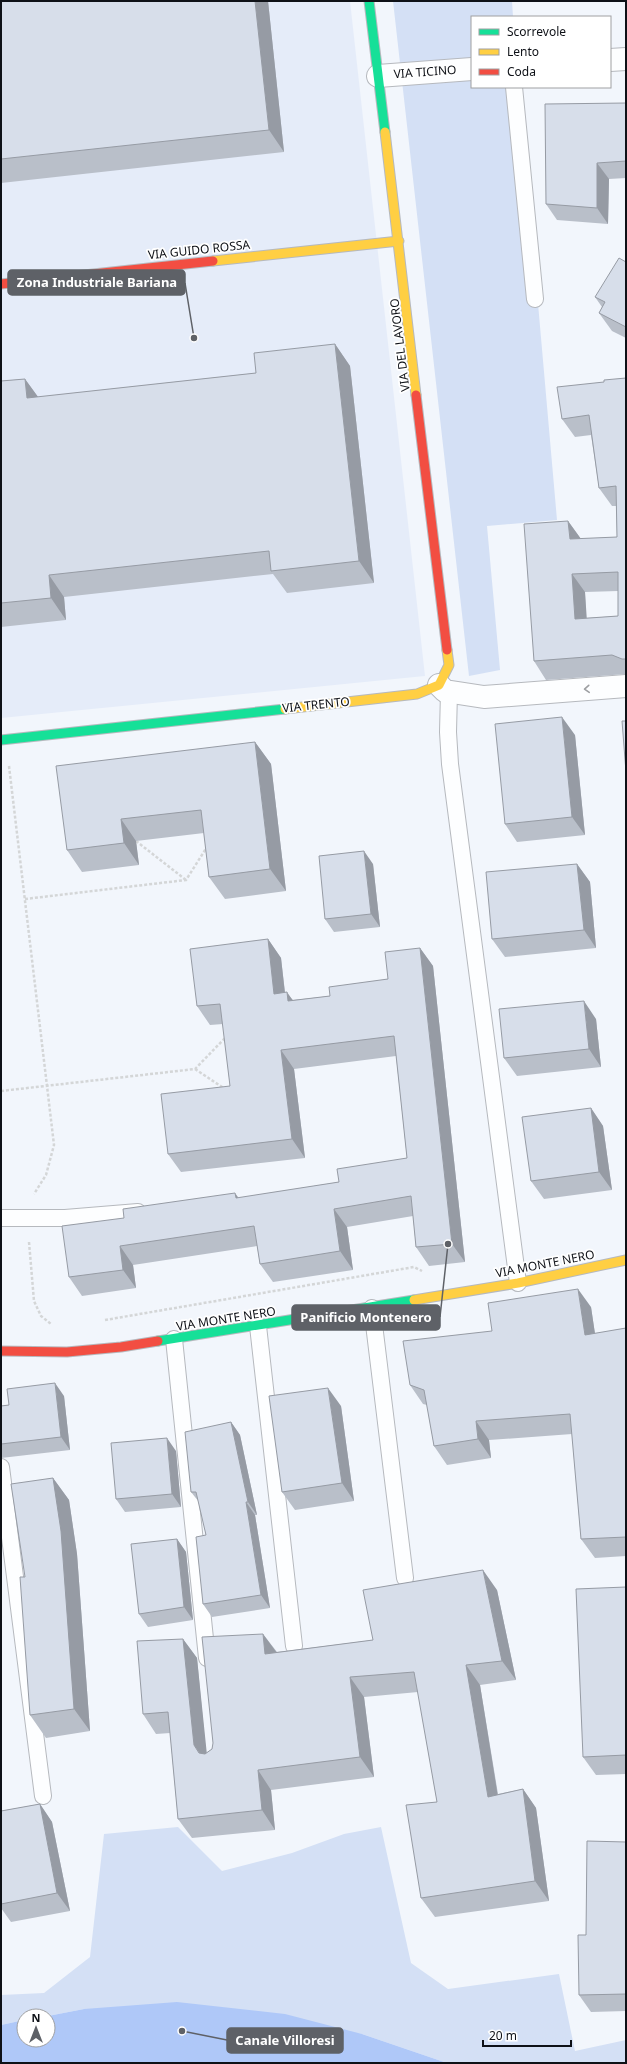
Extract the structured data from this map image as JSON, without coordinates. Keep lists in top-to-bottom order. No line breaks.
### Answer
{"streets":{"street":["VIA TICINO","VIA GUIDO ROSSA","VIA DEL LAVORO","VIA TRENTO","VIA MONTE NERO"]},"crossings":[["VIA TICINO","VIA DEL LAVORO"],["VIA GUIDO ROSSA","VIA DEL LAVORO"],["VIA DEL LAVORO","VIA TRENTO"]],"places":["Zona Industriale Bariana","Panificio Montenero","Canale Villoresi"],"legend":["Scorrevole","Lento","Coda"],"scale_bar":"20 m","north":"top"}
